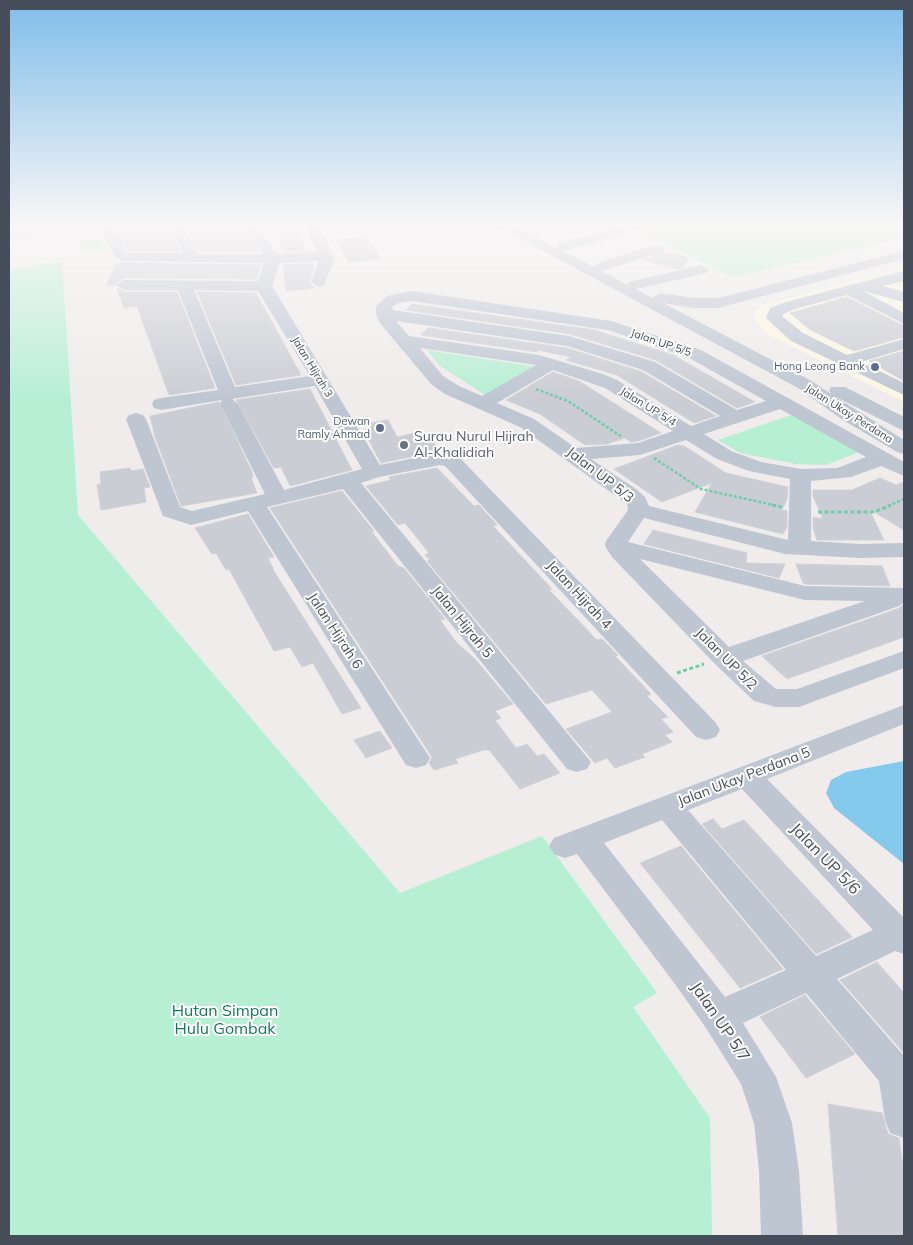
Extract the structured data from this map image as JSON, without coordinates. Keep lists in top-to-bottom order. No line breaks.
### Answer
{"streets":{"street":["Jalan UP 5/5","Jalan Hijrah 3","Jalan UP 5/4","Jalan Ukay Perdana","Jalan UP 5/3","Jalan Hijrah 4","Jalan Hijrah 5","Jalan Hijrah 6","Jalan UP 5/2","Jalan Ukay Perdana 5","Jalan UP 5/6","Jalan UP 5/7"]},"crossings":[["Jalan UP 5/5","Jalan UP 5/4"],["Jalan UP 5/5","Jalan UP 5/3"],["Jalan Hijrah 3","Jalan Hijrah 4"],["Jalan UP 5/4","Jalan UP 5/3"],["Jalan Ukay Perdana 5","Jalan UP 5/6"],["Jalan Ukay Perdana 5","Jalan UP 5/7"]],"parks":["Hutan Simpan Hulu Gombak"],"places":["Hong Leong Bank","Dewan Ramly Ahmad","Surau Nurul Hijrah Al-Khalidiah"]}
